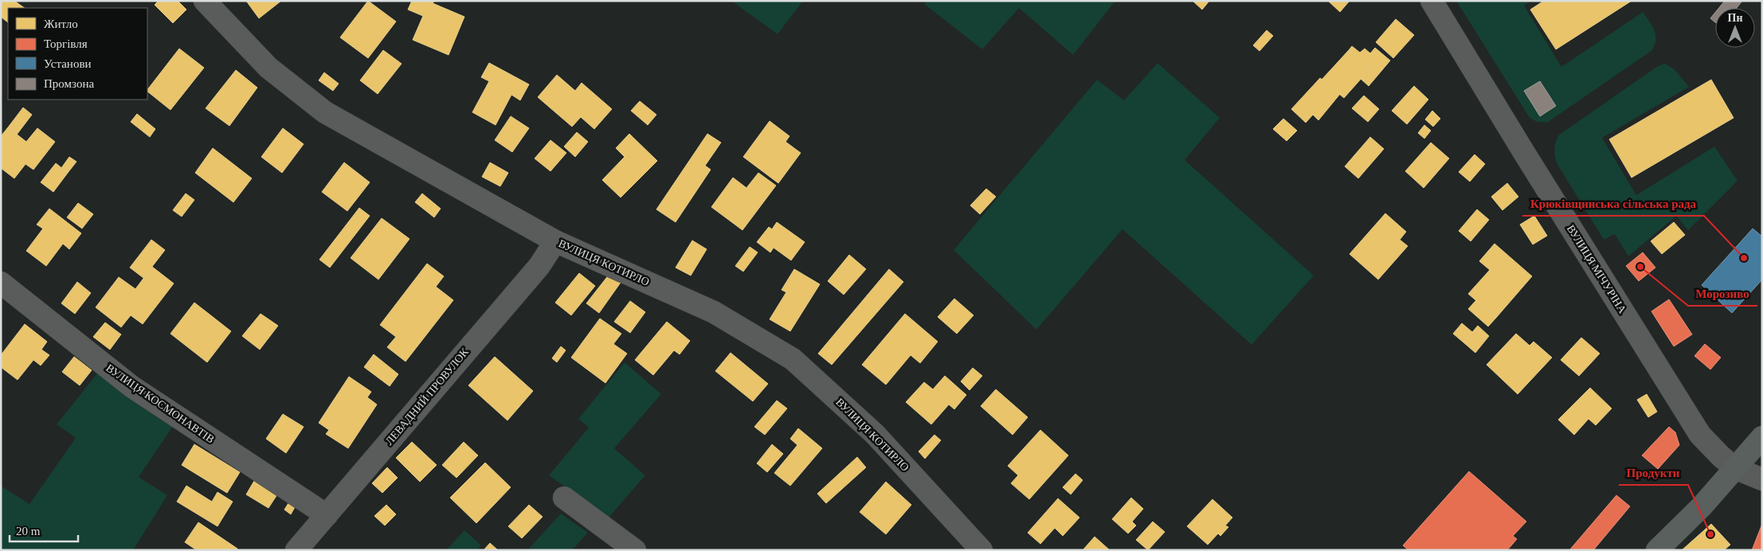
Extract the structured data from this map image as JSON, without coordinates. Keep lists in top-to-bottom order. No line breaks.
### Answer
{"streets":{"street":["ВУЛИЦЯ КОТИРЛО","ВУЛИЦЯ МІЧУРІНА","ЛЕВАДНИЙ ПРОВУЛОК","ВУЛИЦЯ КОСМОНАВТІВ"]},"crossings":[["ВУЛИЦЯ КОТИРЛО","ЛЕВАДНИЙ ПРОВУЛОК"],["ЛЕВАДНИЙ ПРОВУЛОК","ВУЛИЦЯ КОСМОНАВТІВ"]],"places":["Крюківщинська сільська рада","Морозиво","Продукти"],"legend":["Житло","Торгівля","Установи","Промзона"],"scale_bar":"20 m","north":"top"}
